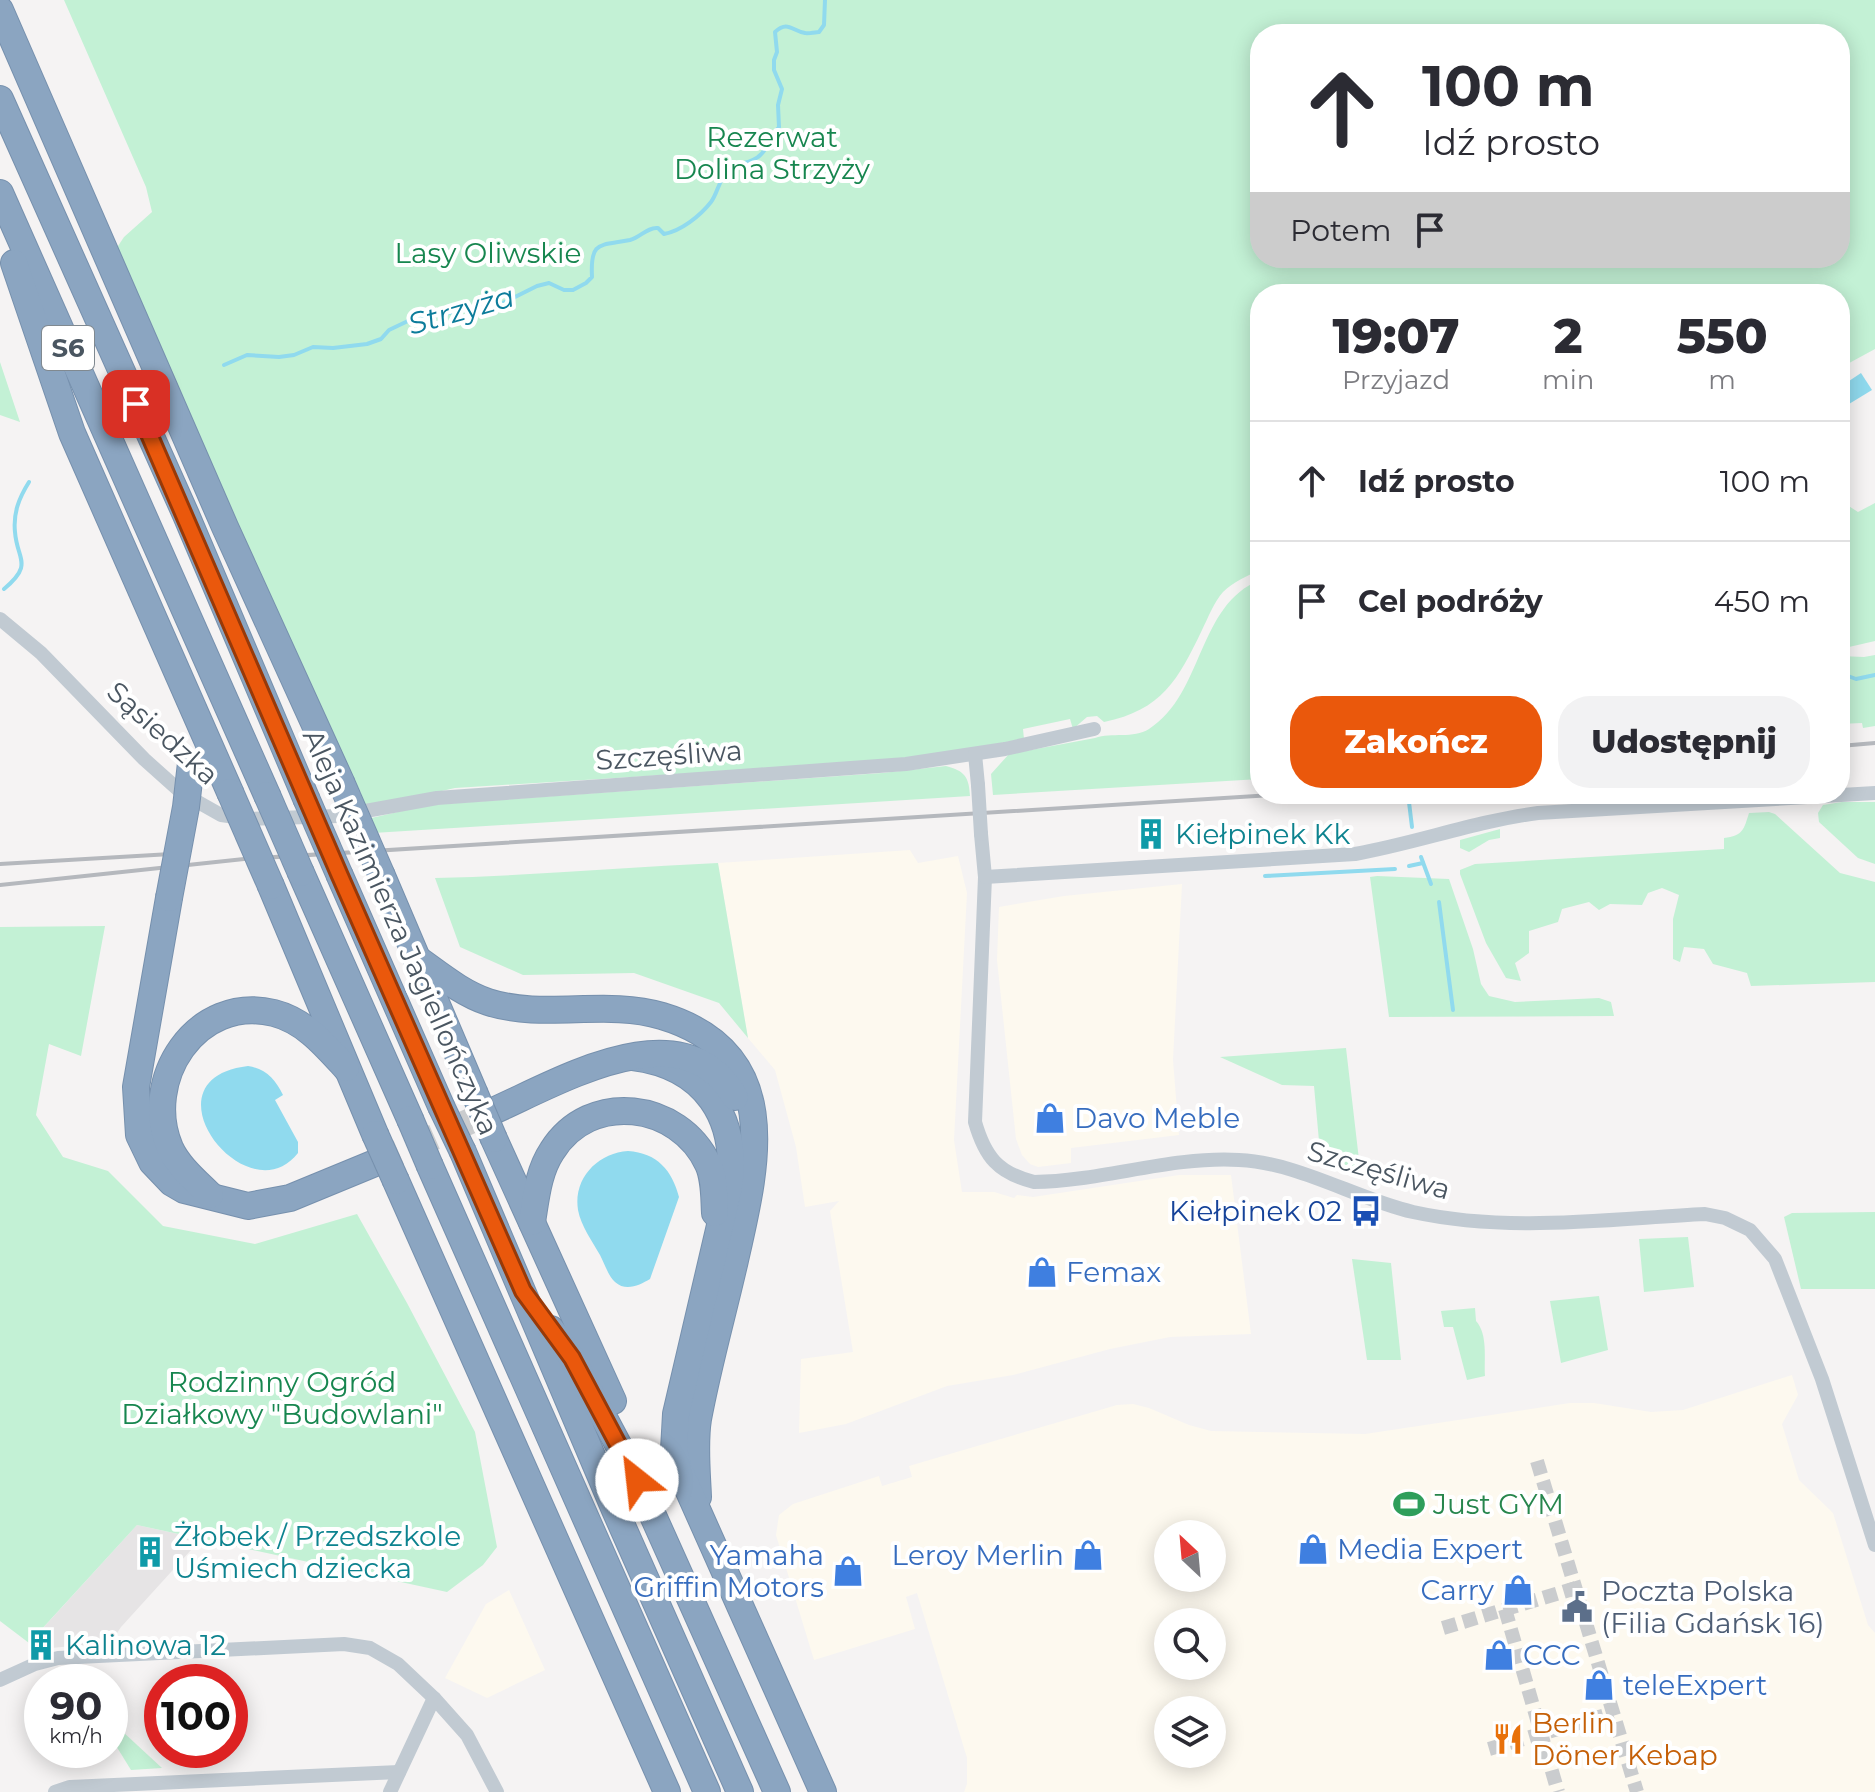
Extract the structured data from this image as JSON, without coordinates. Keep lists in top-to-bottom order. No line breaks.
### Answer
{"streets":{"highway":["S6","Aleja Kazimierza Jagiellończyka"],"street":["Sąsiedzka","Szczęśliwa"]},"crossings":[["Sąsiedzka","Szczęśliwa"]],"water":["Strzyża"],"parks":["Rezerwat Dolina Strzyży","Lasy Oliwskie","Rodzinny Ogród Działkowy \"Budowlani\""],"places":{"building":["Kiełpinek Kk","Żłobek / Przedszkole Uśmiech dziecka","Kalinowa 12"],"shop":["Davo Meble","Femax","Media Expert","Leroy Merlin","Yamaha Griffin Motors","Carry","CCC","teleExpert"],"bus stop":["Kiełpinek 02"],"sports":["Just GYM"],"public building":["Poczta Polska (Filia Gdańsk 16)"],"restaurant":["Berlin Döner Kebap"]},"north":"top left","page":{"turn":["100 m","Idź prosto"],"then":"Potem","eta":["19:07","Przyjazd","2","min","550","m"],"list":[{"name":"Idź prosto","value":"100 m"},{"name":"Cel podróży","value":"450 m"}],"buttons":["Zakończ","Udostępnij"],"speed":"90 km/h","limit":"100"}}
